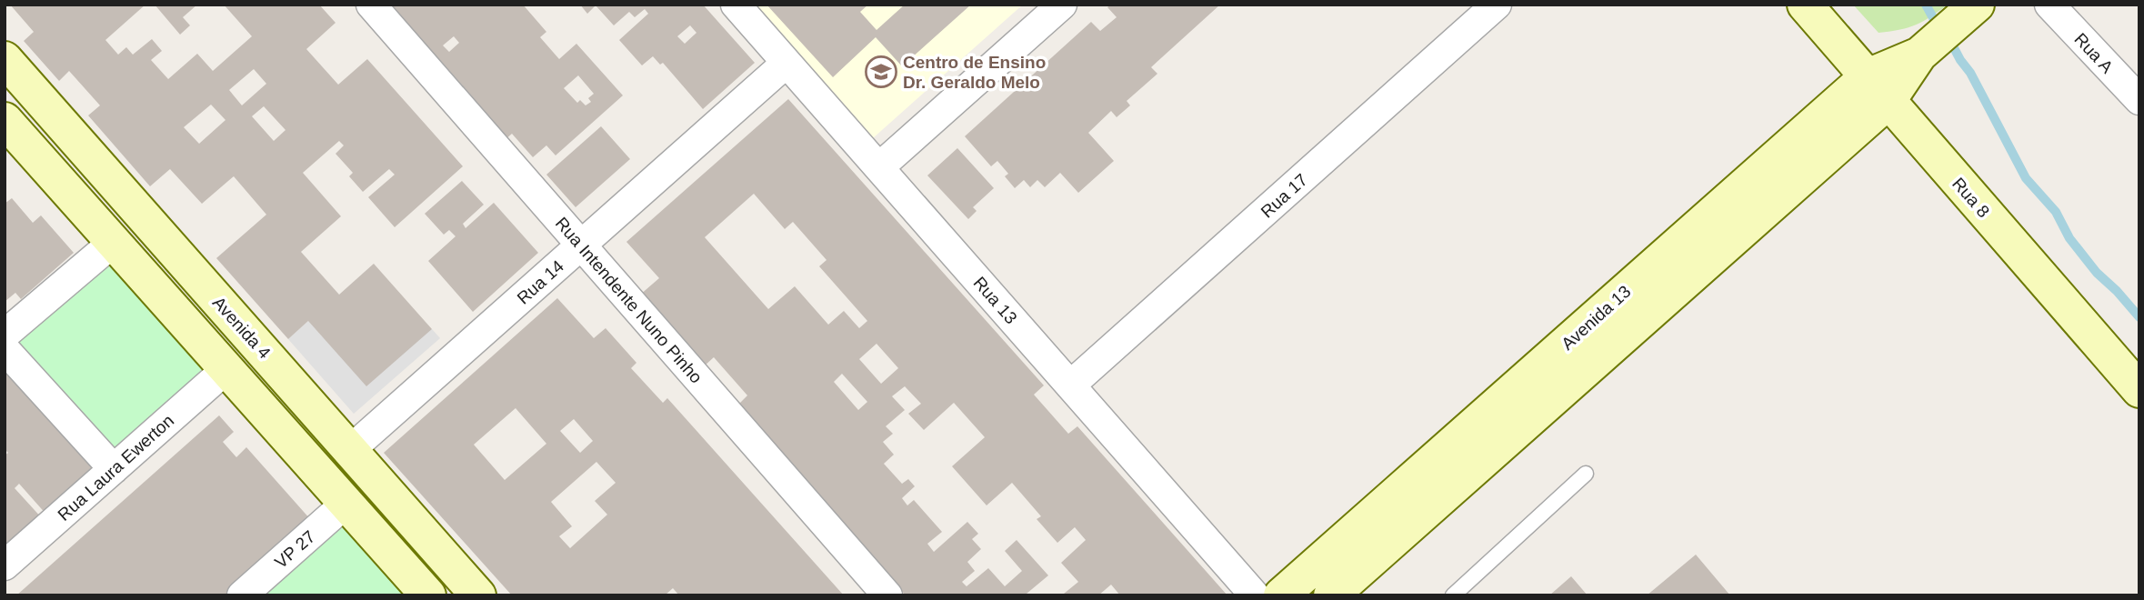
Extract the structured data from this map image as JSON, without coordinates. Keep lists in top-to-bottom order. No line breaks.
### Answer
{"streets":{"street":["Rua A","Rua 17","Rua 8","Rua 14","Rua Intendente Nuno Pinho","Rua 13","Avenida 13","Avenida 4","Rua Laura Ewerton","VP 27"]},"crossings":[["Rua 17","Rua 13"],["Rua 8","Avenida 13"],["Rua 14","Rua Intendente Nuno Pinho"],["Rua 14","Rua 13"],["Rua 14","Avenida 4"]],"places":{"school or university":["Centro de Ensino Dr. Geraldo Melo"]}}
